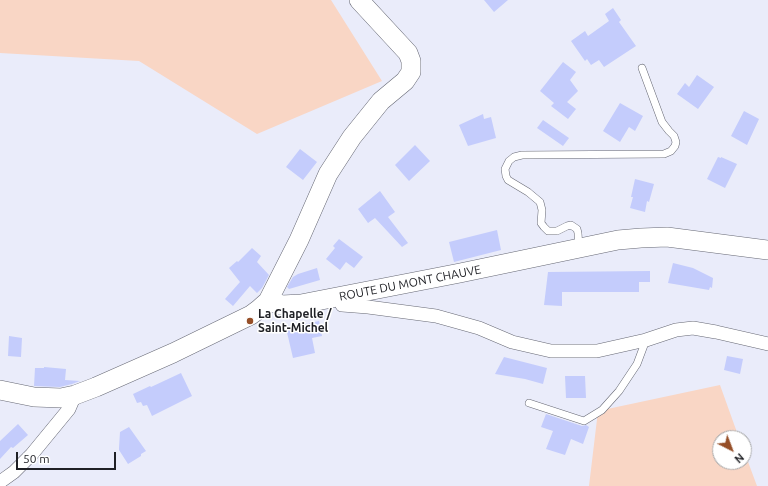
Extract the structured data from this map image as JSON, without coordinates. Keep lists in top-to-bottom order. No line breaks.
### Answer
{"streets":{"street":["ROUTE DU MONT CHAUVE"]},"places":["La Chapelle / Saint-Michel"],"scale_bar":"50 m","north":"bottom right"}
